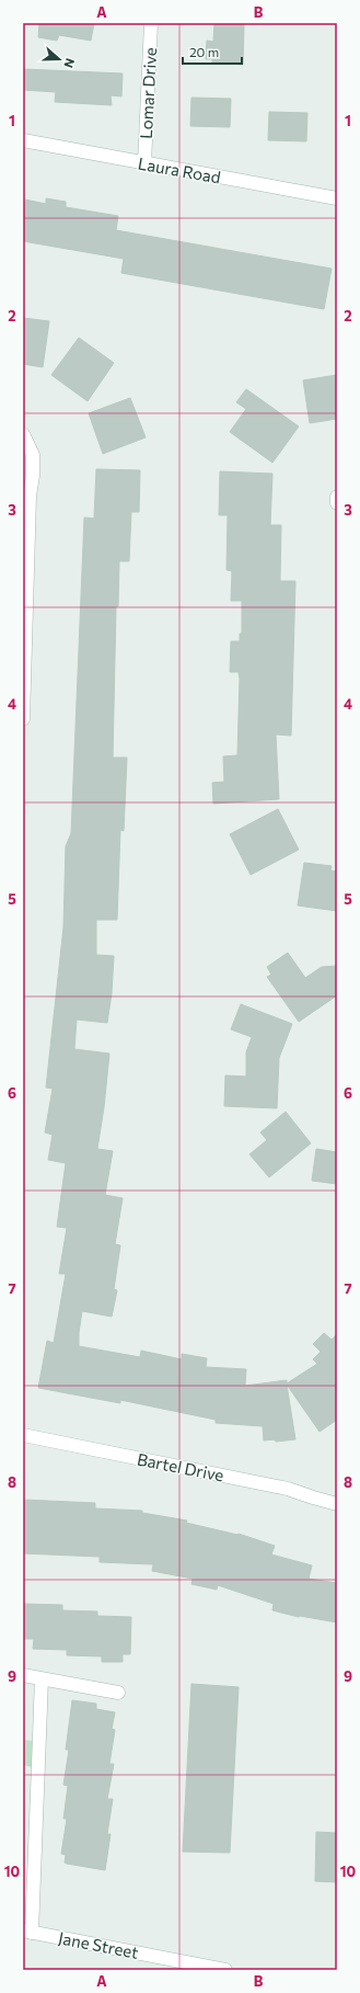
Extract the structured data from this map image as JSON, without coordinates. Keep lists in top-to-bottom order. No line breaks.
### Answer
{"streets":{"street":["Lomar Drive","Laura Road","Bartel Drive","Jane Street"]},"crossings":[["Lomar Drive","Laura Road"]],"scale_bar":"20 m","north":"right","grid":{"columns":["A","B"],"rows":["1","2","3","4","5","6","7","8","9","10"]}}
